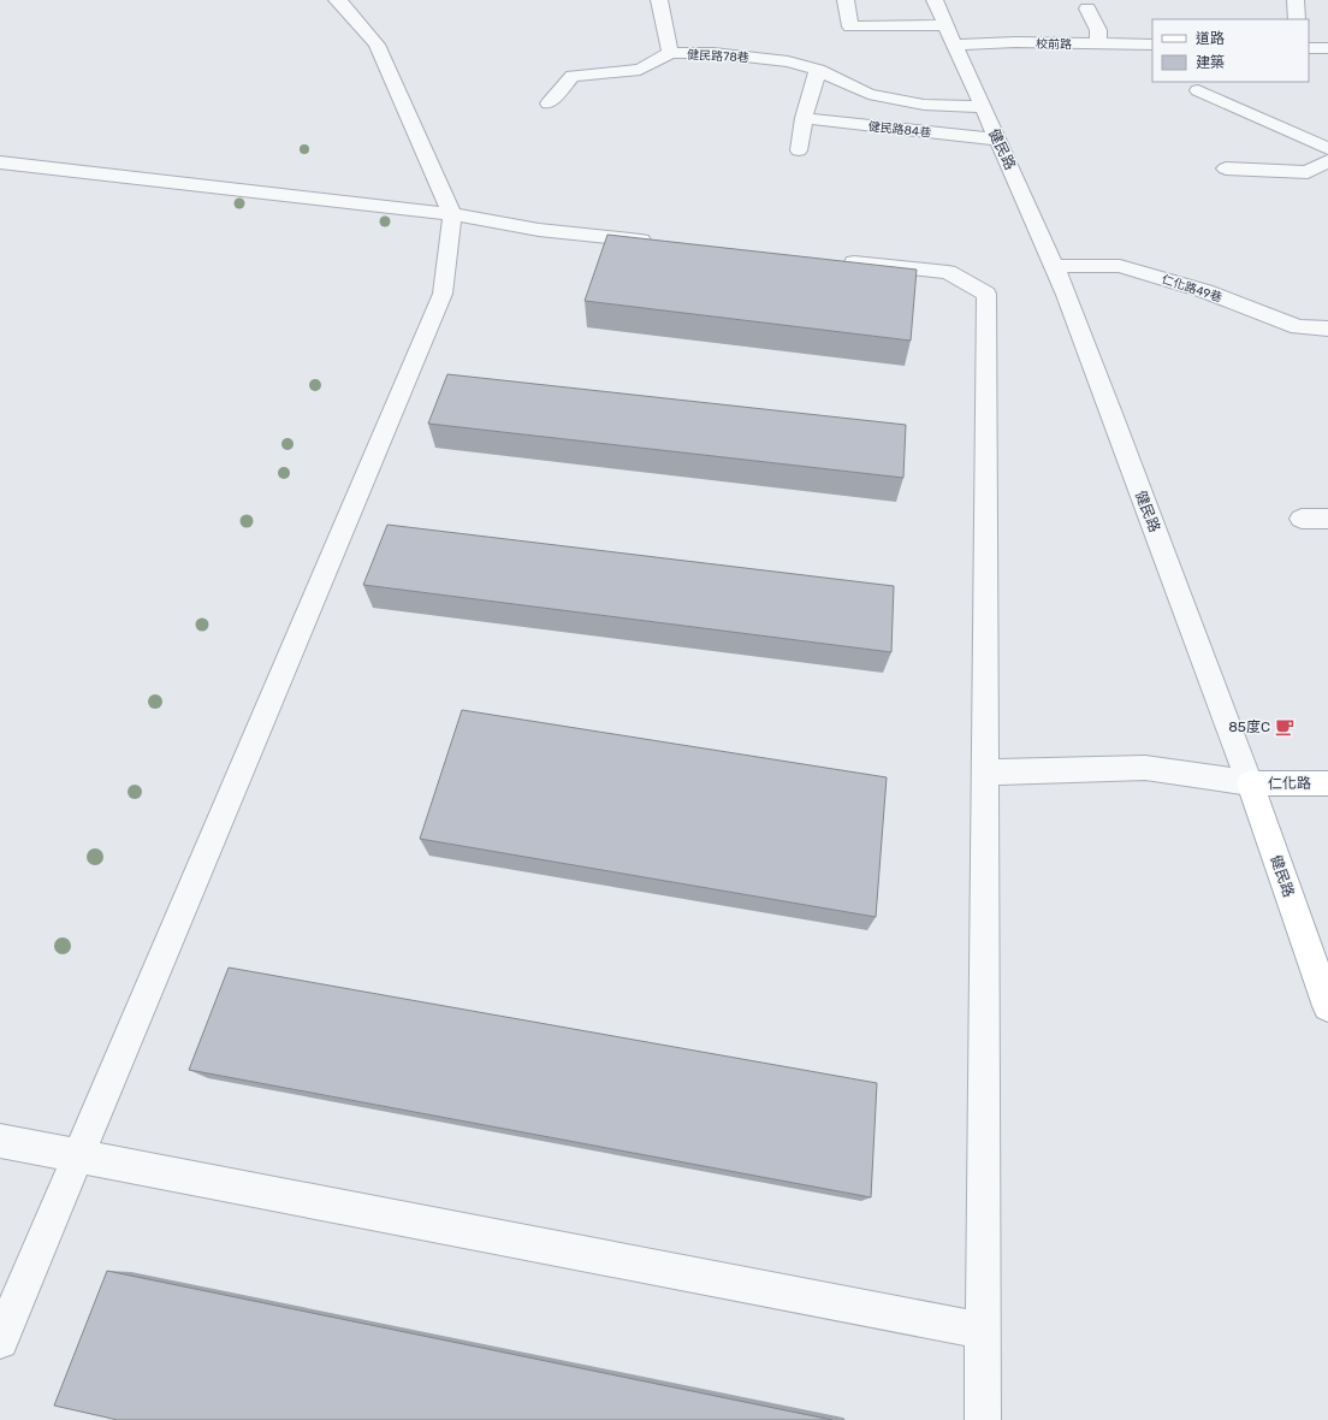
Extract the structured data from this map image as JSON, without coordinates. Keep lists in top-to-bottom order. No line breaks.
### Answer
{"streets":{"main road":["健民路","仁化路"],"street":["校前路","健民路78巷","健民路84巷","仁化路49巷"]},"crossings":[["校前路","健民路"],["健民路78巷","健民路"],["健民路84巷","健民路"],["健民路","仁化路49巷"],["健民路","仁化路"]],"places":{"cafe":["85度C"]},"legend":["道路","建築"]}
